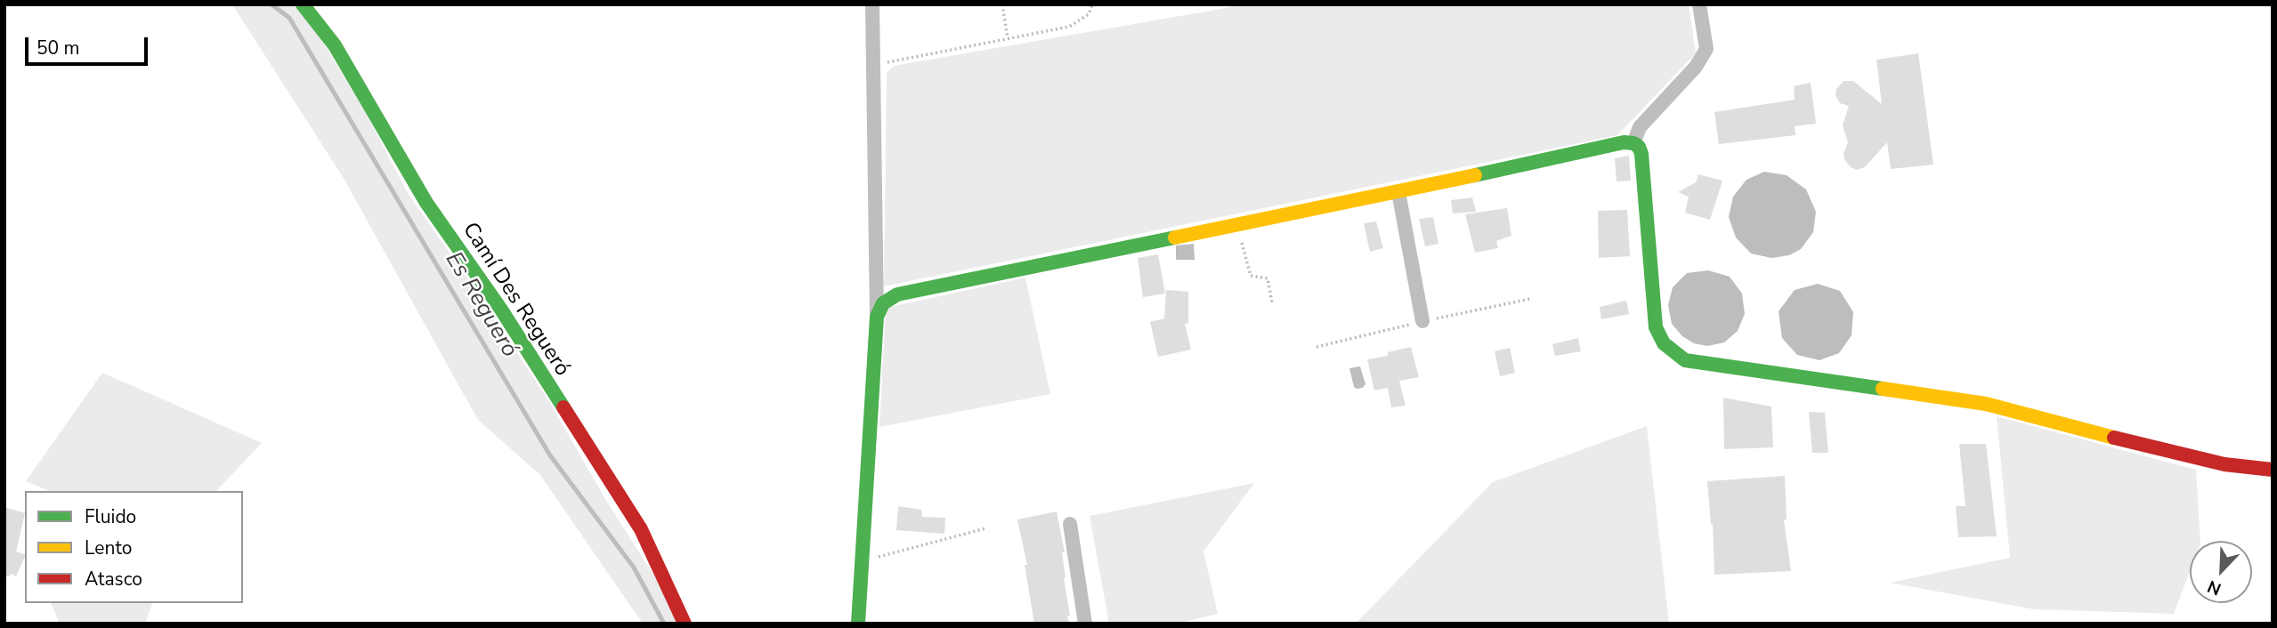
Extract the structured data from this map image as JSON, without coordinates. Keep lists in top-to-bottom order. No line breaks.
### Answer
{"streets":{"street":["Camí Des Regueró"]},"water":["Es Regueró"],"legend":["Fluido","Lento","Atasco"],"scale_bar":"50 m","north":"bottom left"}
